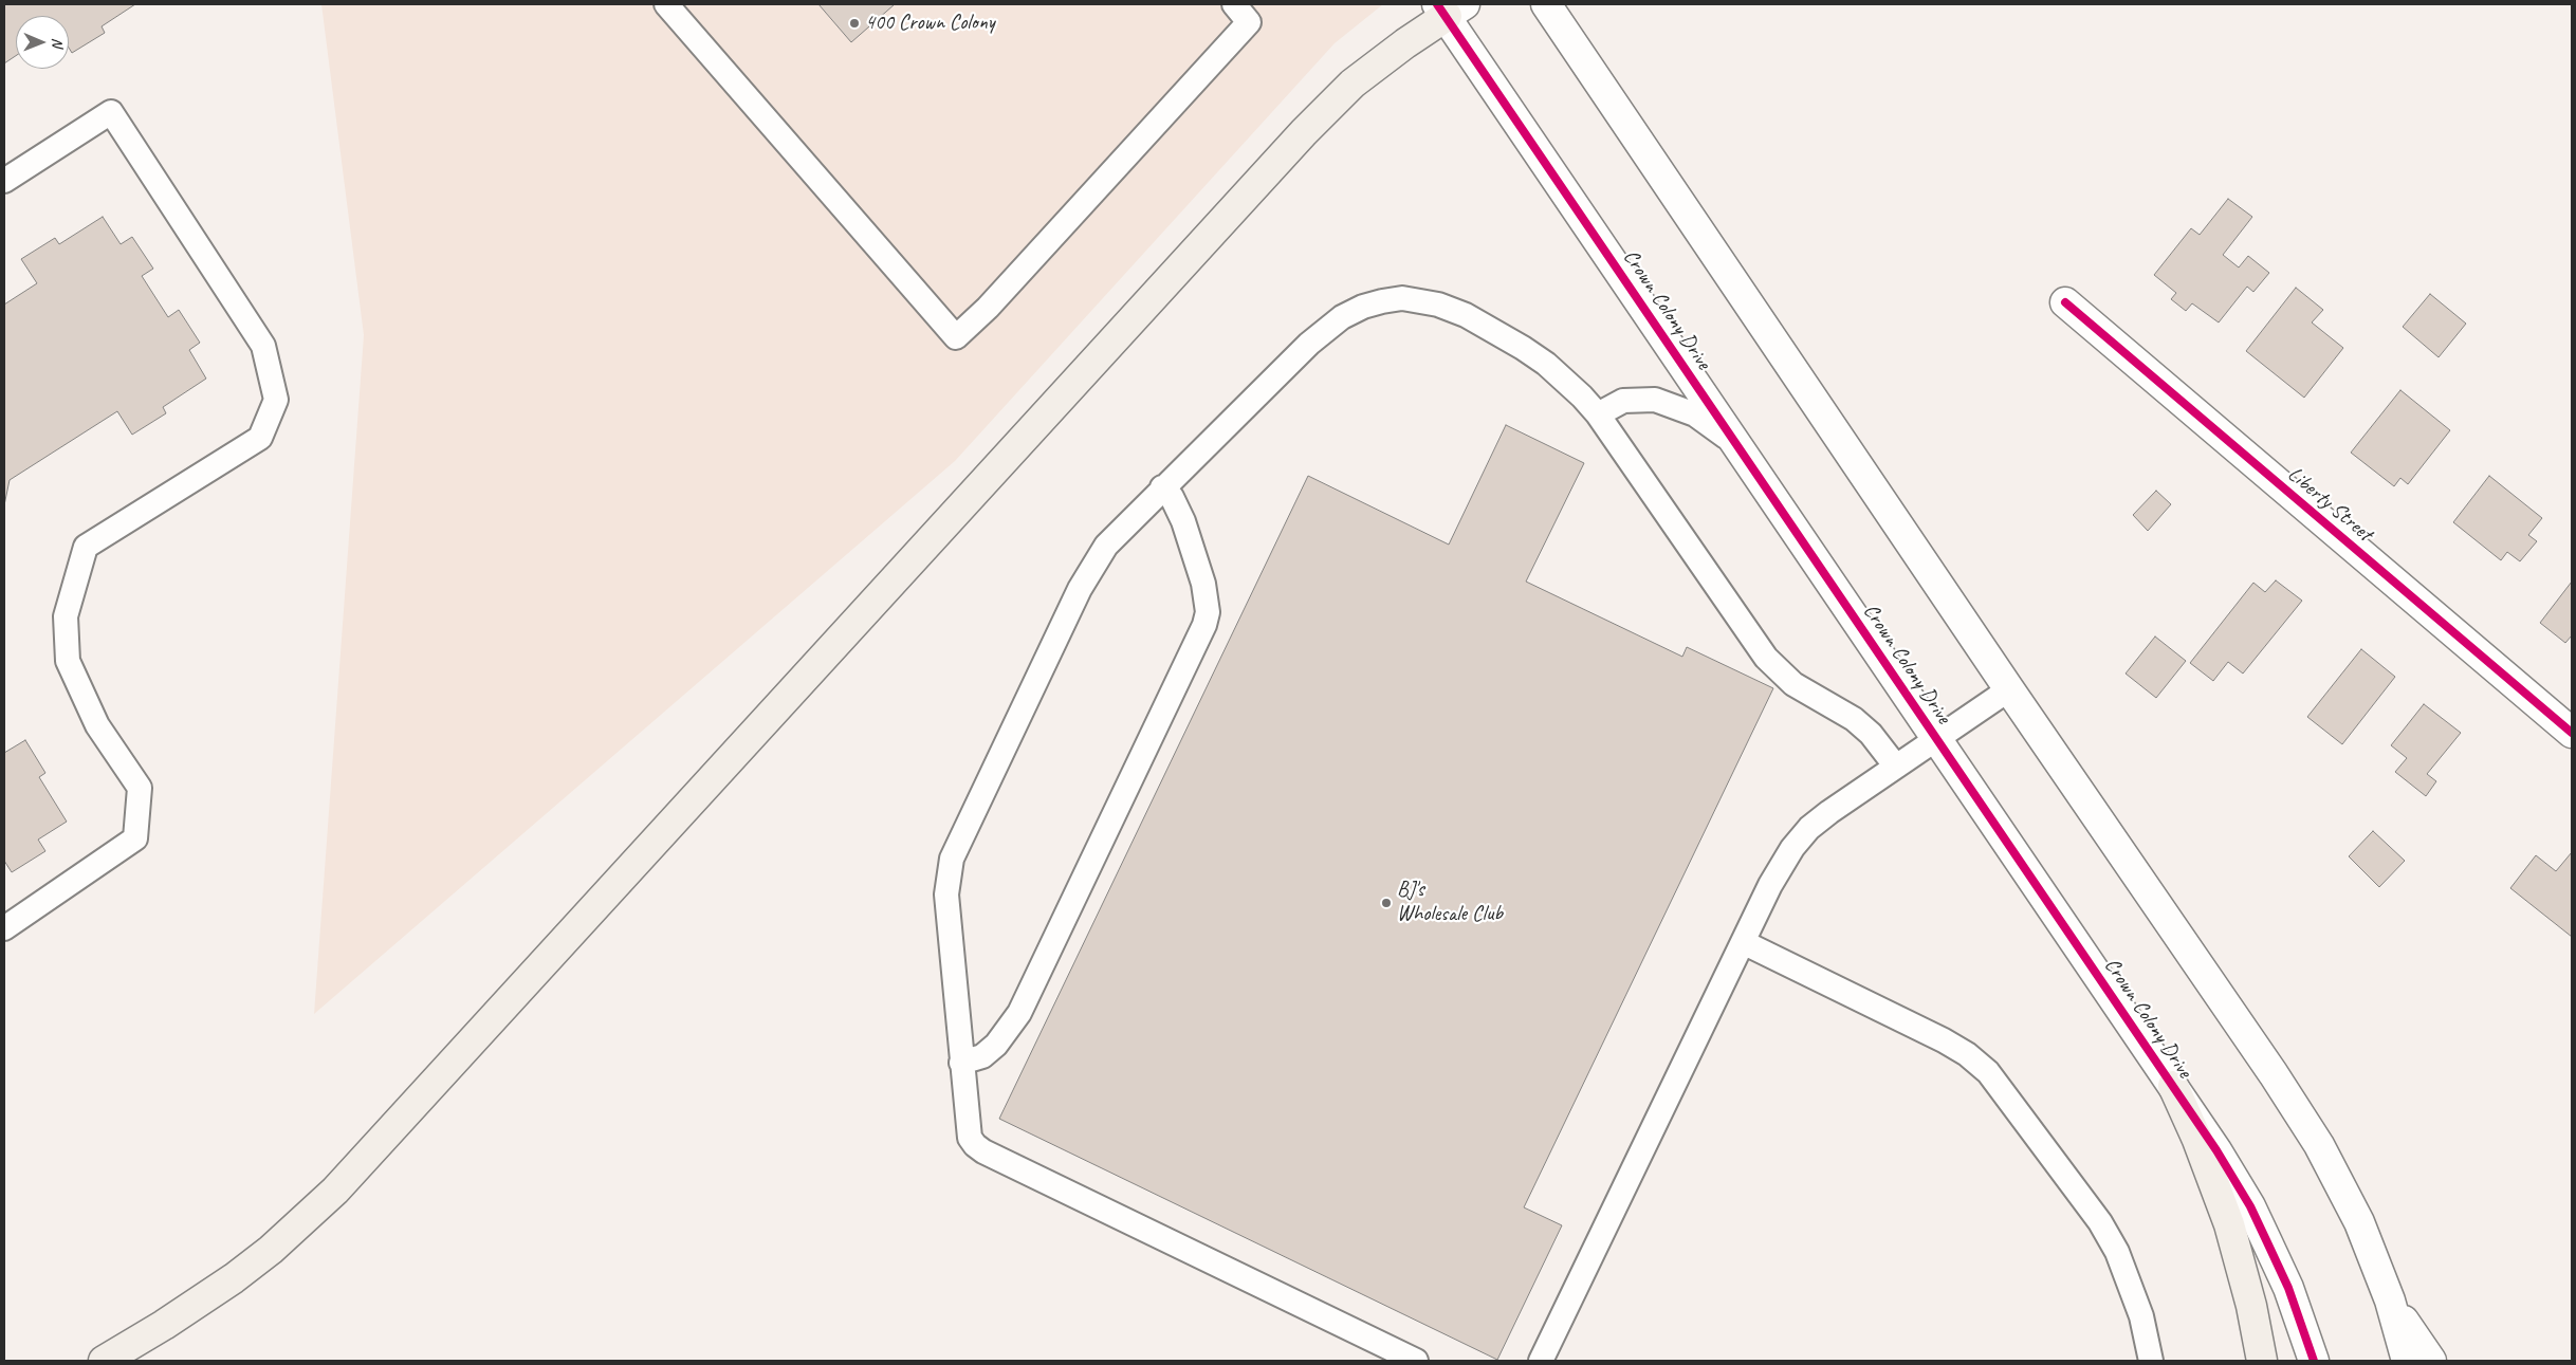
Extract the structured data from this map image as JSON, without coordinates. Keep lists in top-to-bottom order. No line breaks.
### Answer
{"streets":{"street":["Crown Colony Drive","Liberty Street"]},"places":["400 Crown Colony","BJ's Wholesale Club"],"north":"right"}
